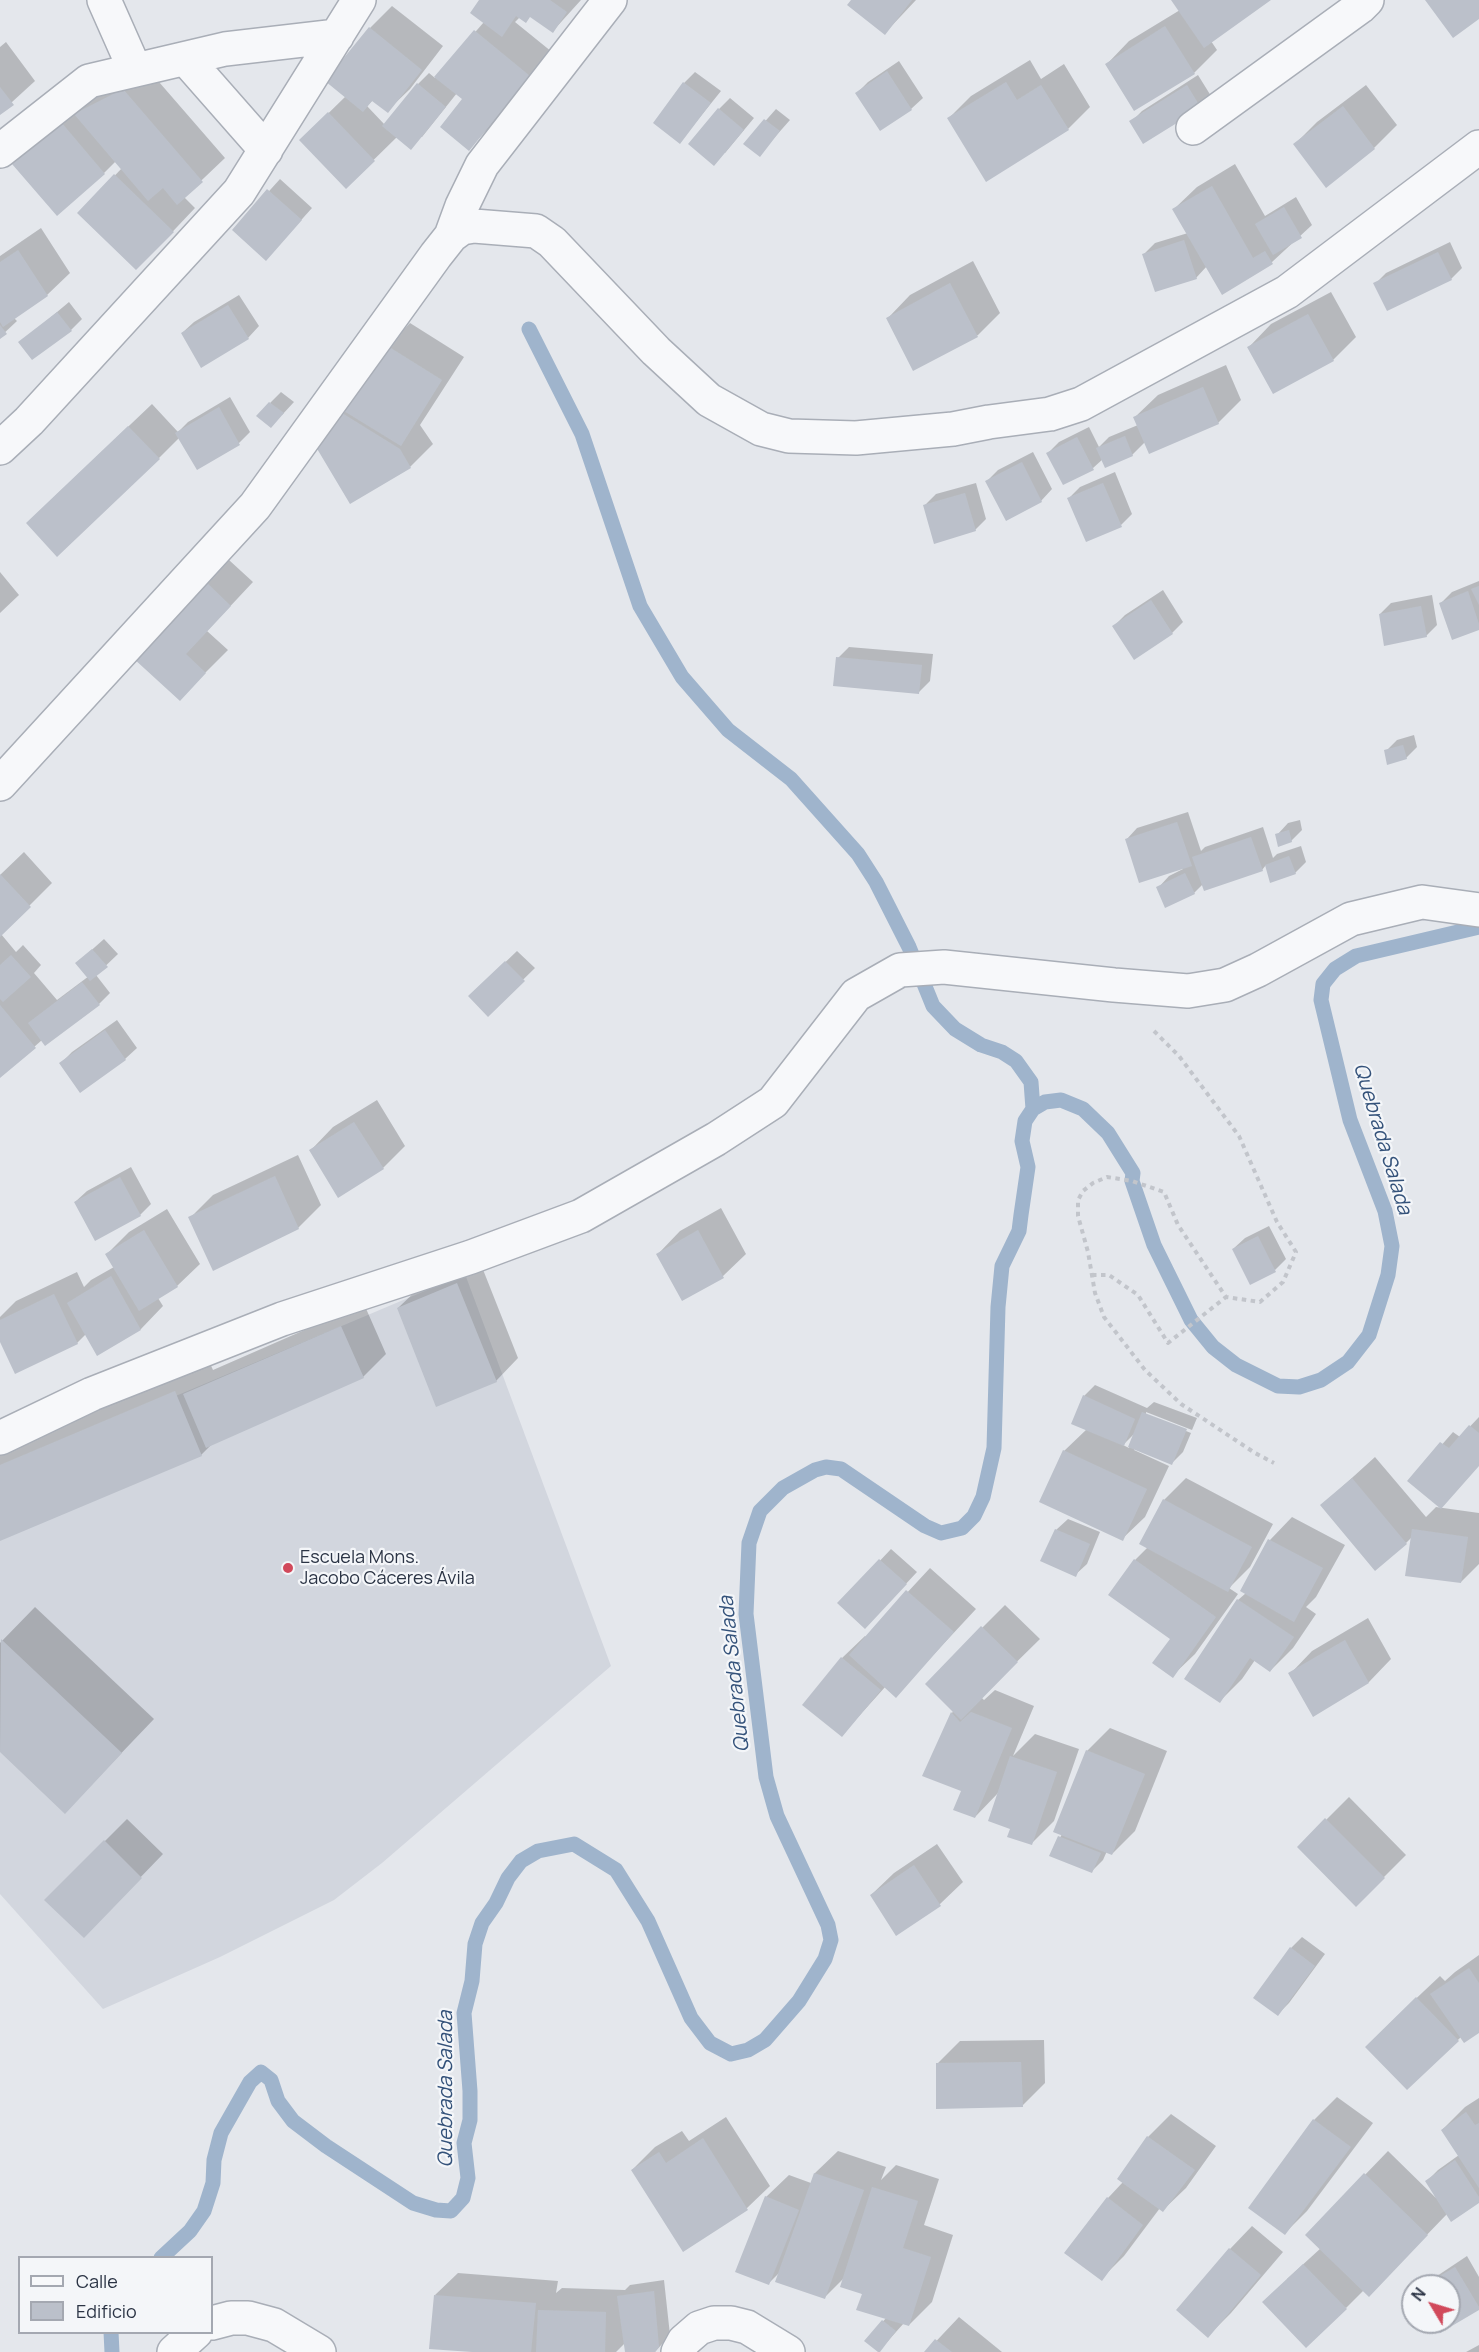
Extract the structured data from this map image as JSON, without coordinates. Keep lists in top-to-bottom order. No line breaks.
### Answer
{"water":["Quebrada Salada"],"places":["Escuela Mons. Jacobo Cáceres Ávila"],"legend":["Calle","Edificio"],"north":"top left"}
